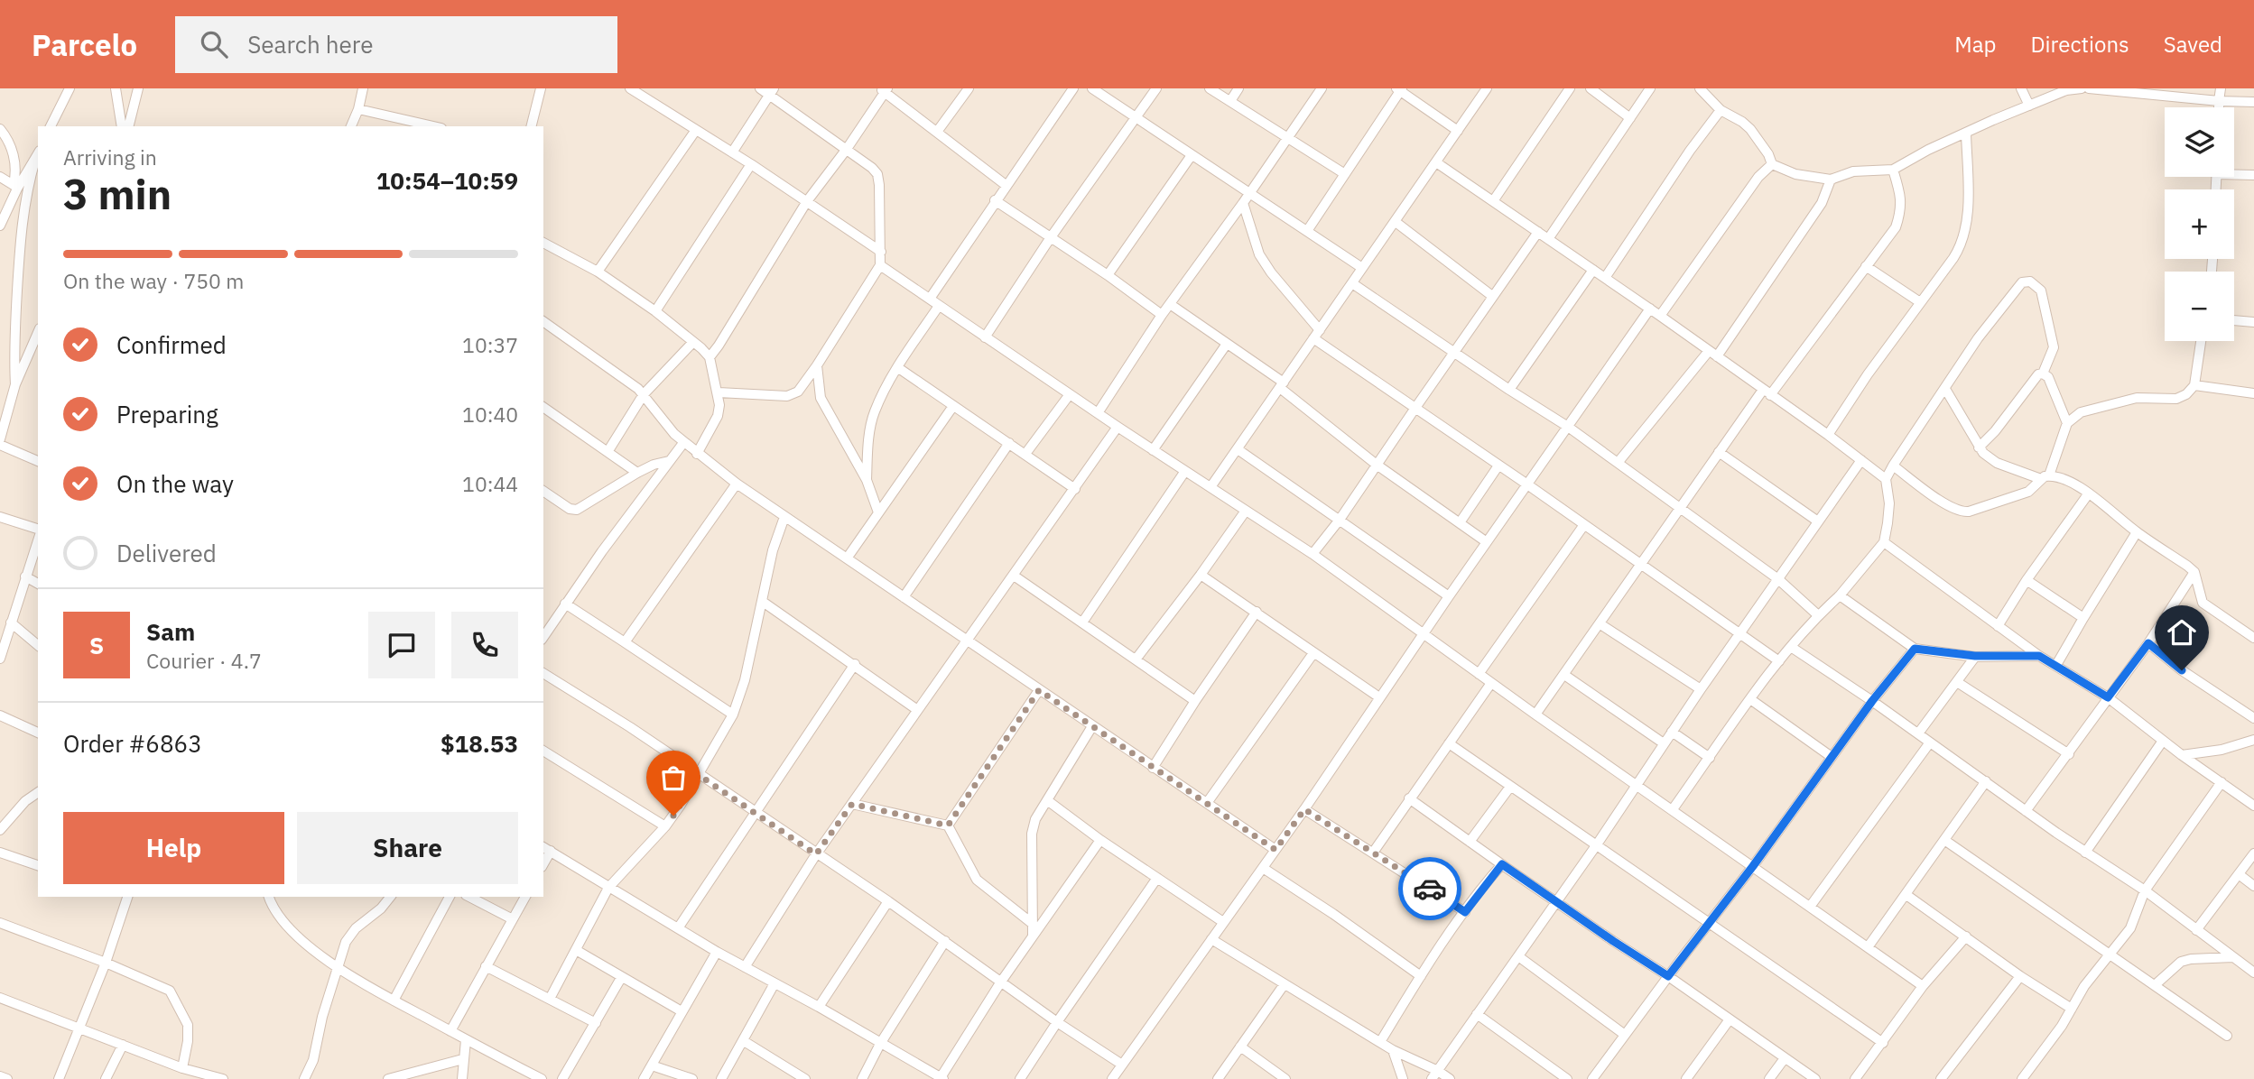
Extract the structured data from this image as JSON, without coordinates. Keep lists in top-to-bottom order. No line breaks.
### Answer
{"page":{"header":"Parcelo","search":"Search here","nav":["Map","Directions","Saved"],"map_buttons":["+","−"],"heading":["3 min","Arriving in","10:54–10:59"],"panel":["Sam","Courier · 4.7","Order #6863","$18.53"],"bar":"On the way · 750 m","list":[["Confirmed","10:37"],["Preparing","10:40"],["On the way","10:44"],"Delivered"],"round":"S","buttons":["Help","Share"]}}
